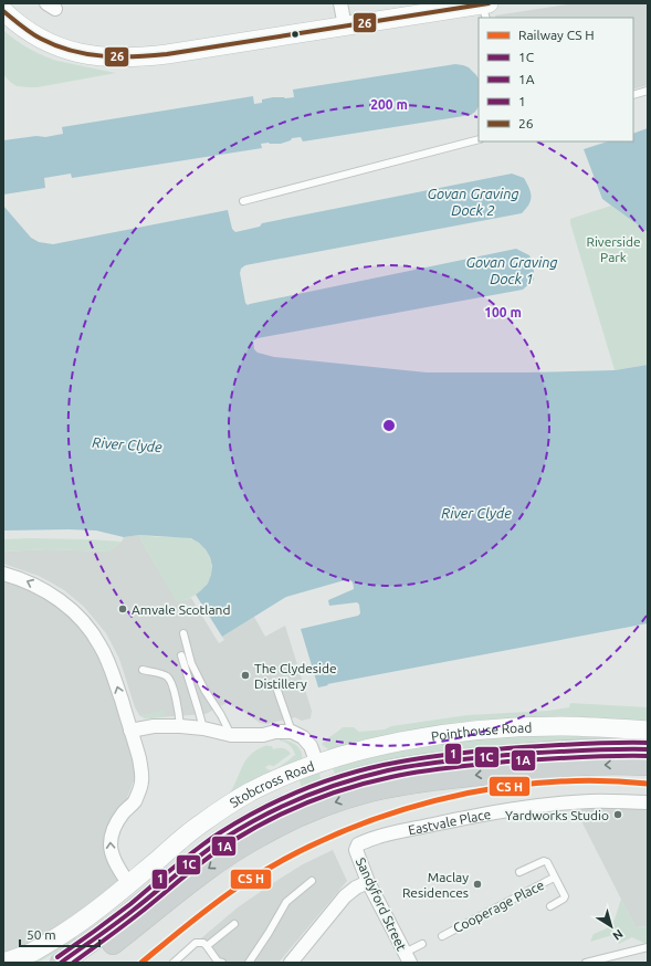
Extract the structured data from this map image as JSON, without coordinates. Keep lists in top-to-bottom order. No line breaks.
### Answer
{"streets":{"street":["Pointhouse Road","Stobcross Road","Eastvale Place","Sandyford Street"],"lane":["Cooperage Place"]},"crossings":[["Pointhouse Road","Stobcross Road"],["Eastvale Place","Sandyford Street"]],"water":["Govan Graving Dock 2","Govan Graving Dock 1","River Clyde"],"parks":["Riverside Park"],"places":["Amvale Scotland","The Clydeside Distillery","Yardworks Studio","Maclay Residences"],"lines":["transit line 26","transit line 1","transit line 1C","transit line 1A"],"legend":["Railway CS H","1C","1A","1","26"],"scale_bar":"50 m","north":"bottom right","rings":["200 m","100 m"]}
